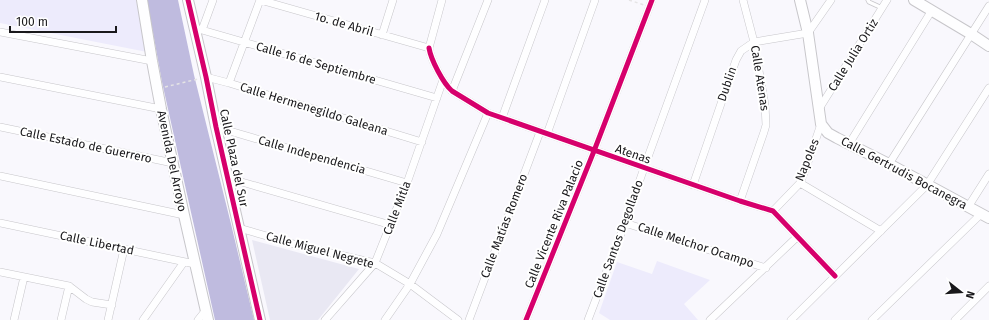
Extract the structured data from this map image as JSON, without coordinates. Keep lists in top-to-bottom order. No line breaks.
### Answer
{"streets":{"street":["1o. de Abril","Calle Julia Ortiz","Calle 16 de Septiembre","Calle Atenas","Dublin","Calle Hermenegildo Galeana","Calle Estado de Guerrero","Atenas","Calle Independencia","Calle Plaza del Sur","Napoles","Avenida Del Arroyo","Calle Gertrudis Bocanegra","Calle Mitla","Calle Vicente Riva Palacio","Calle Matías Romero","Calle Santos Degollado","Calle Libertad","Calle Melchor Ocampo","Calle Miguel Negrete"]},"crossings":[["1o. de Abril","Atenas"],["Calle 16 de Septiembre","Calle Plaza del Sur"],["Calle 16 de Septiembre","Calle Mitla"],["Calle Atenas","Dublin"],["Calle Atenas","Atenas"],["Dublin","Atenas"],["Calle Hermenegildo Galeana","Calle Plaza del Sur"],["Calle Hermenegildo Galeana","Calle Mitla"],["Calle Estado de Guerrero","Avenida Del Arroyo"],["Atenas","Napoles"],["Atenas","Calle Mitla"],["Atenas","Calle Vicente Riva Palacio"],["Atenas","Calle Matías Romero"],["Atenas","Calle Santos Degollado"],["Calle Independencia","Calle Plaza del Sur"],["Calle Independencia","Calle Mitla"],["Calle Plaza del Sur","Calle Miguel Negrete"],["Napoles","Calle Gertrudis Bocanegra"],["Avenida Del Arroyo","Calle Libertad"],["Calle Mitla","Calle Miguel Negrete"],["Calle Santos Degollado","Calle Melchor Ocampo"]],"scale_bar":"100 m","north":"right"}
